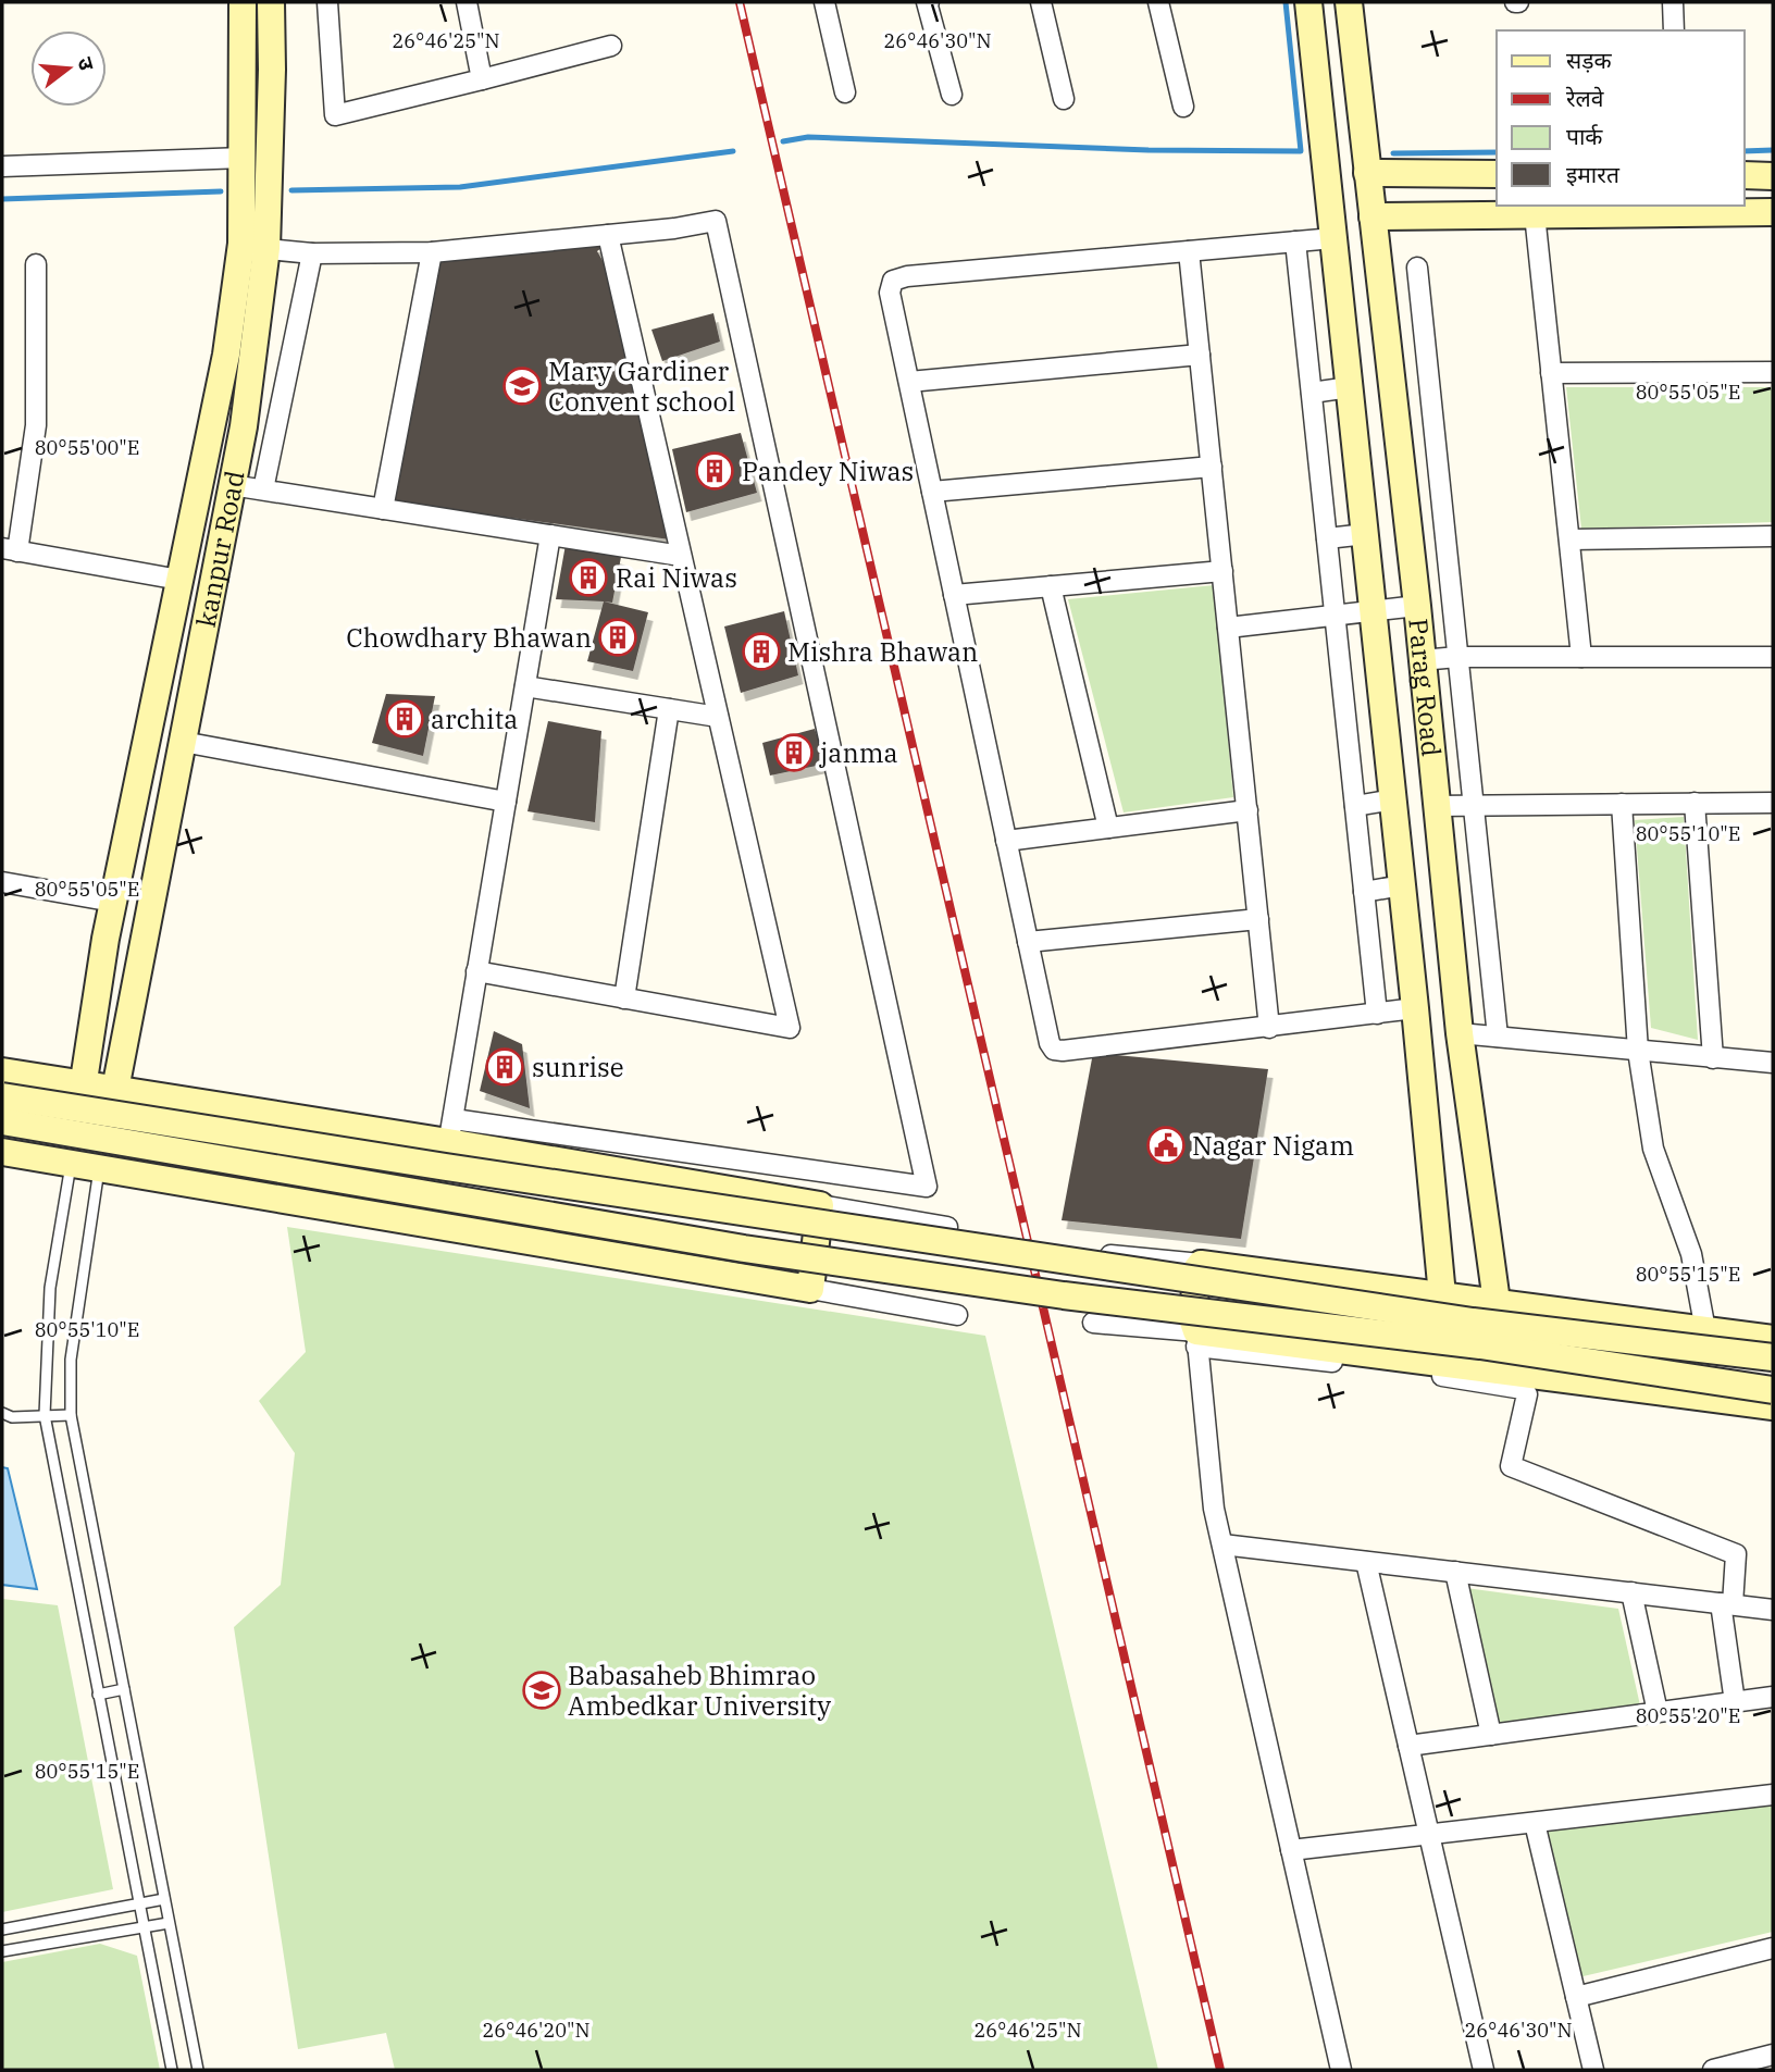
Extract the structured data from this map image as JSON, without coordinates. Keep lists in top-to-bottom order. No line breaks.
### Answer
{"streets":{"street":["kanpur Road","Parag Road"]},"places":{"school or university":["Mary Gardiner Convent school","Babasaheb Bhimrao Ambedkar University"],"building":["Pandey Niwas","Rai Niwas","Chowdhary Bhawan","Mishra Bhawan","archita","janma","sunrise"],"public building":["Nagar Nigam"]},"legend":["सड़क","रेलवे","पार्क","इमारत"],"north":"right","coordinates":["26°46'25\"N","26°46'30\"N","80°55'05\"E","80°55'00\"E","80°55'10\"E","80°55'15\"E","80°55'20\"E","26°46'20\"N"]}
